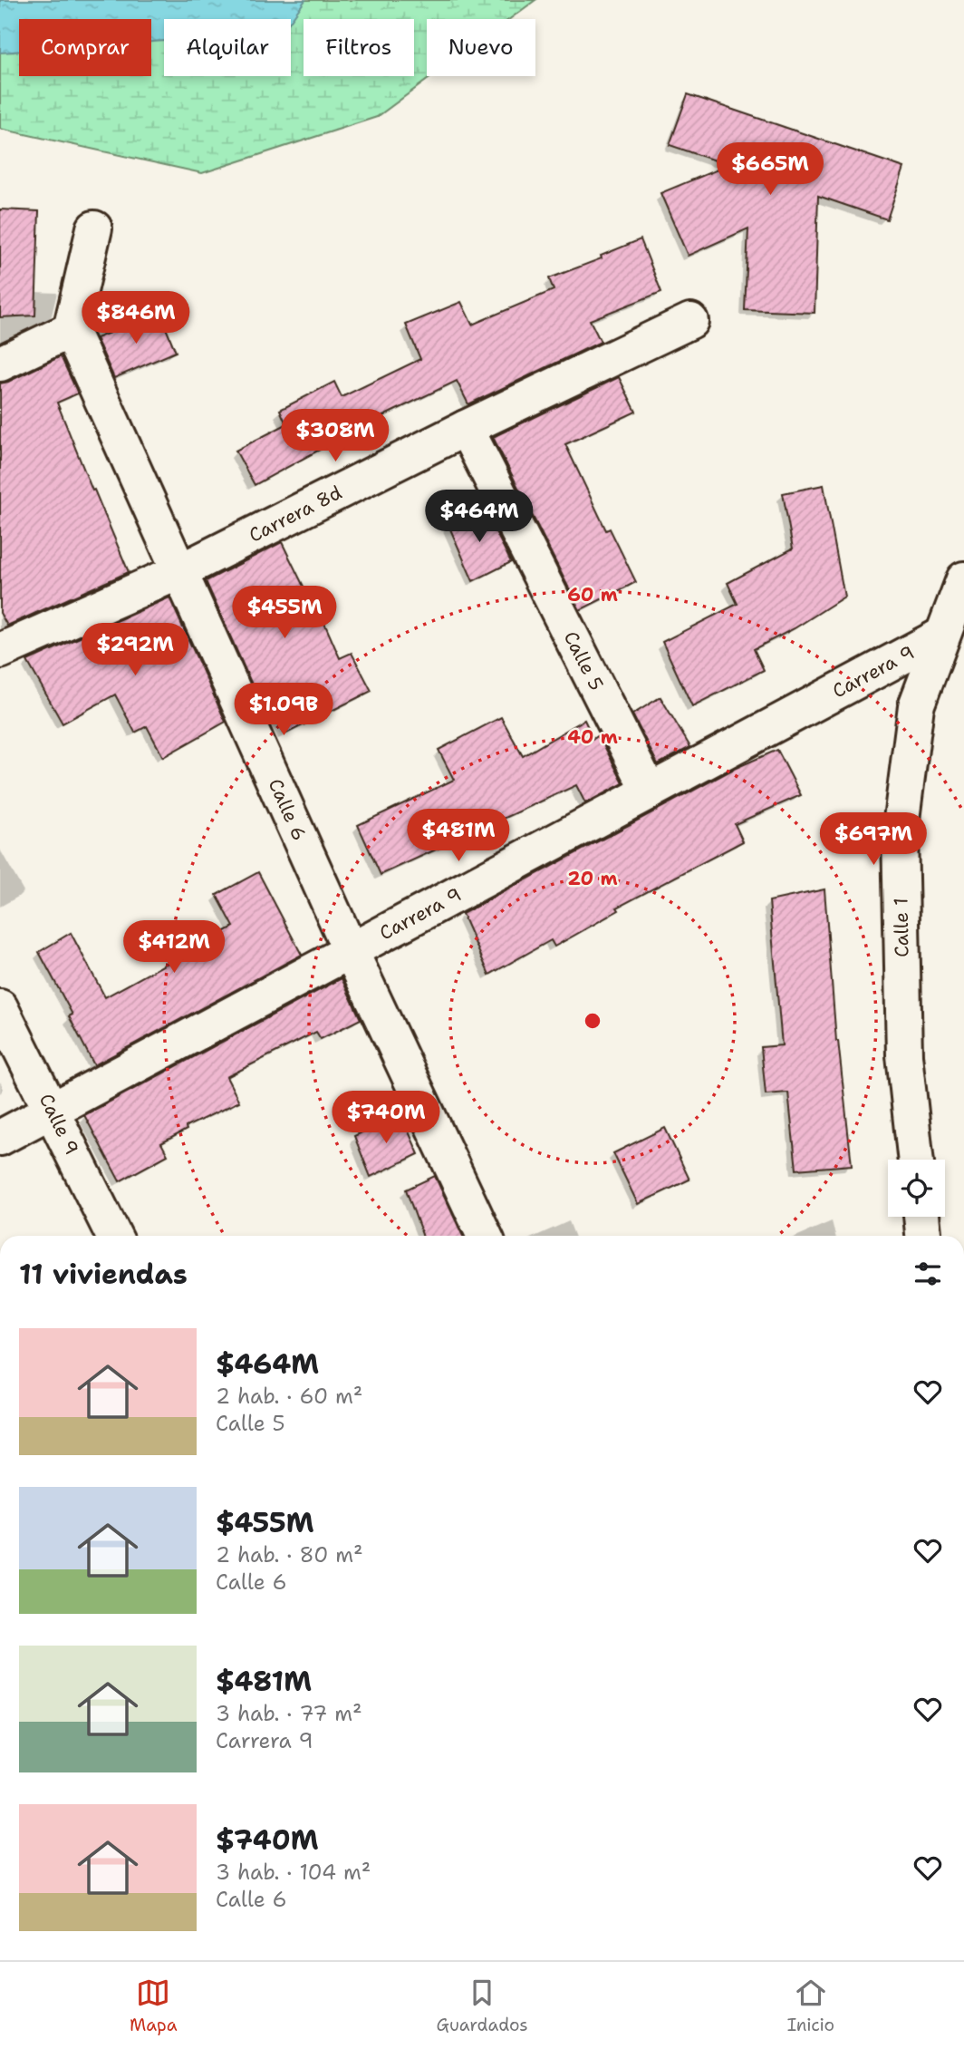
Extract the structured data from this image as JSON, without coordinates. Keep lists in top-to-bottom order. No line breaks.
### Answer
{"streets":{"street":["Carrera 8d","Calle 5","Carrera 9","Calle 6","Calle 1","Calle 9"]},"crossings":[["Carrera 8d","Calle 5"],["Carrera 8d","Calle 6"],["Calle 5","Carrera 9"],["Carrera 9","Calle 6"],["Carrera 9","Calle 1"],["Carrera 9","Calle 9"]],"page":{"chip":["Comprar","Alquilar","Filtros","Nuevo"],"price":["$665M","$846M","$308M","$464M","$455M","$292M","$1.09B","$481M","$697M","$412M","$740M"],"heading":"11 viviendas","list":[{"name":"$464M","note":"2 hab. · 60 m² · Calle 5"},{"name":"$455M","note":"2 hab. · 80 m² · Calle 6"},{"name":"$481M","note":"3 hab. · 77 m² · Carrera 9"},{"name":"$740M","note":"3 hab. · 104 m² · Calle 6"}],"tabs":["Mapa","Guardados","Inicio"]},"rings":["60 m","40 m","20 m"]}
